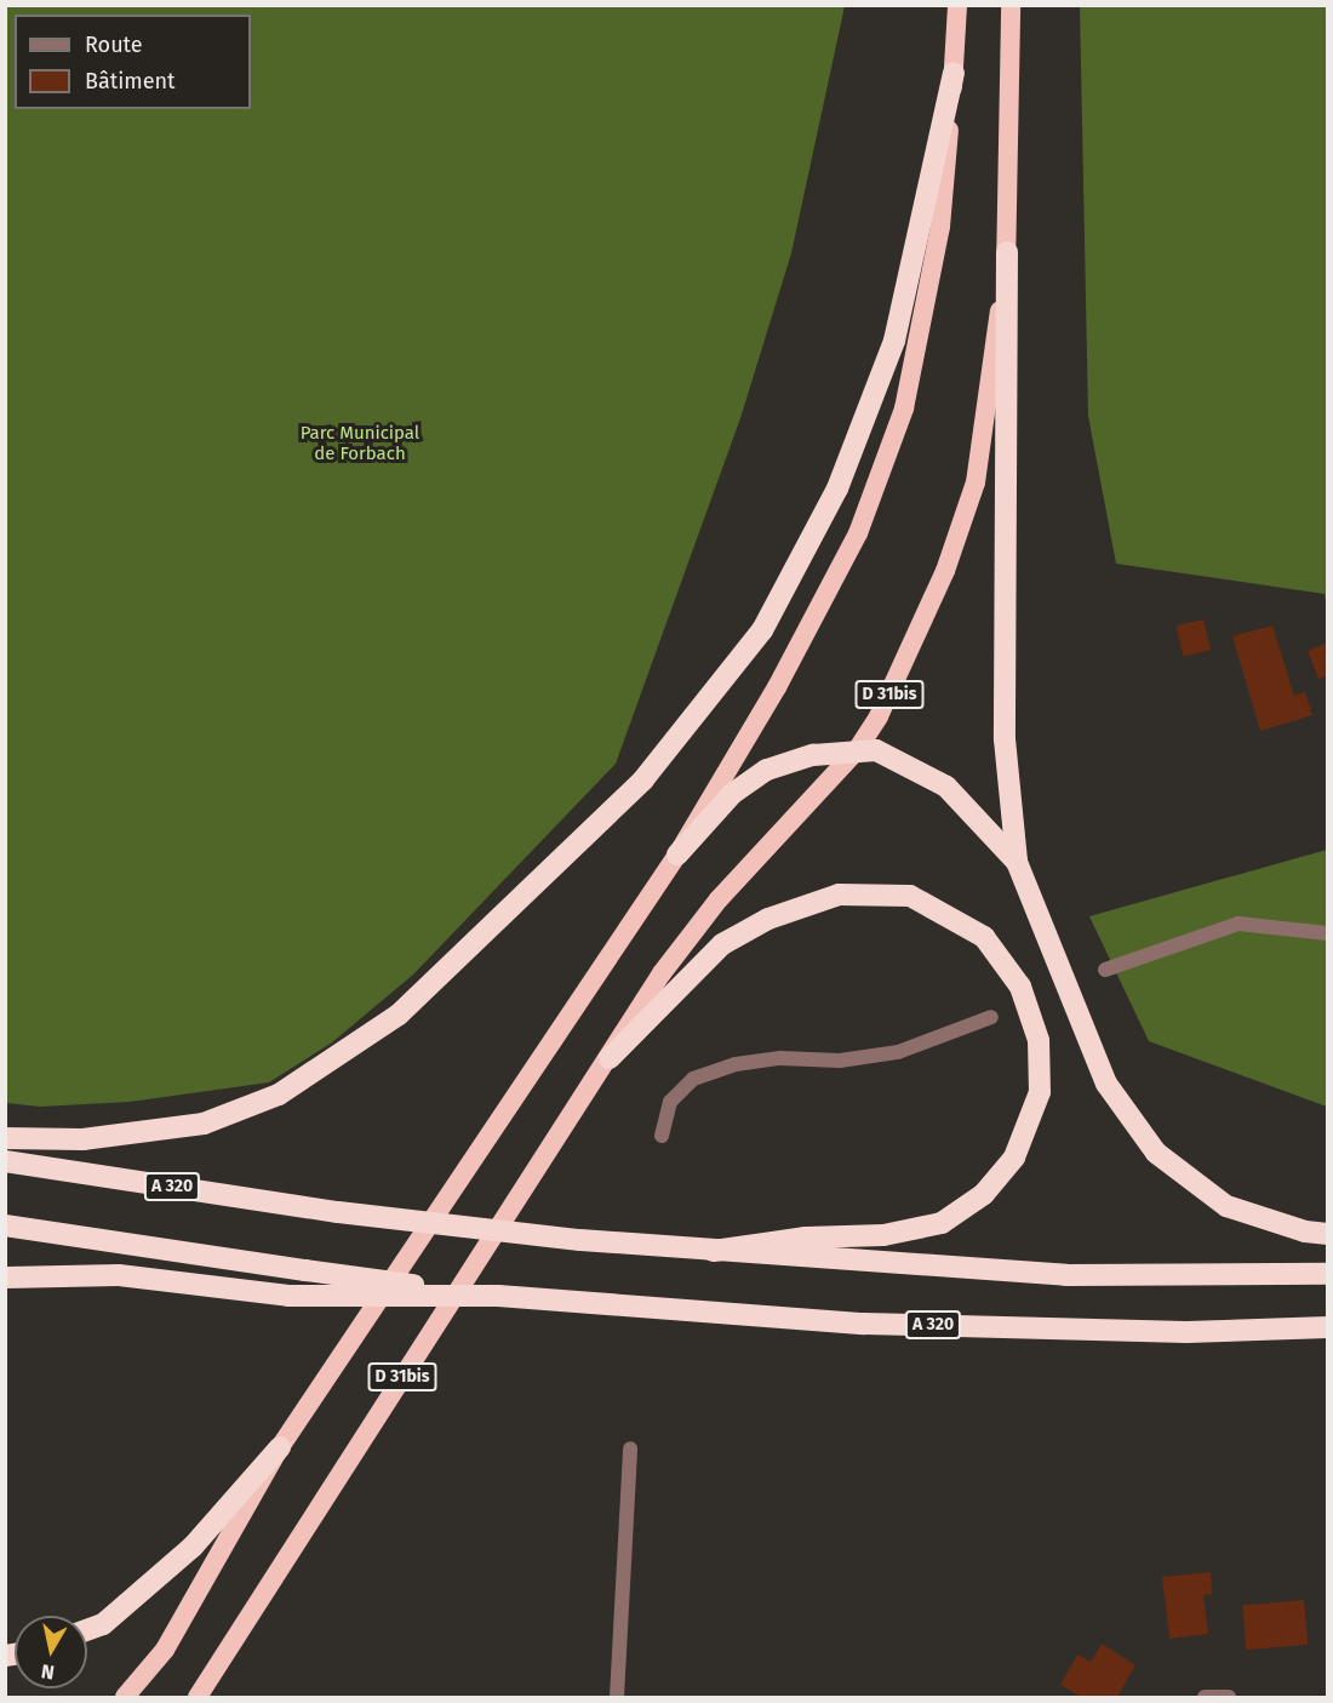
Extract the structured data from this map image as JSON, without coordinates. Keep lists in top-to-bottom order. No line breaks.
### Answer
{"streets":{"highway":["D 31bis","A 320"]},"parks":["Parc Municipal de Forbach"],"legend":["Route","Bâtiment"],"north":"bottom"}
